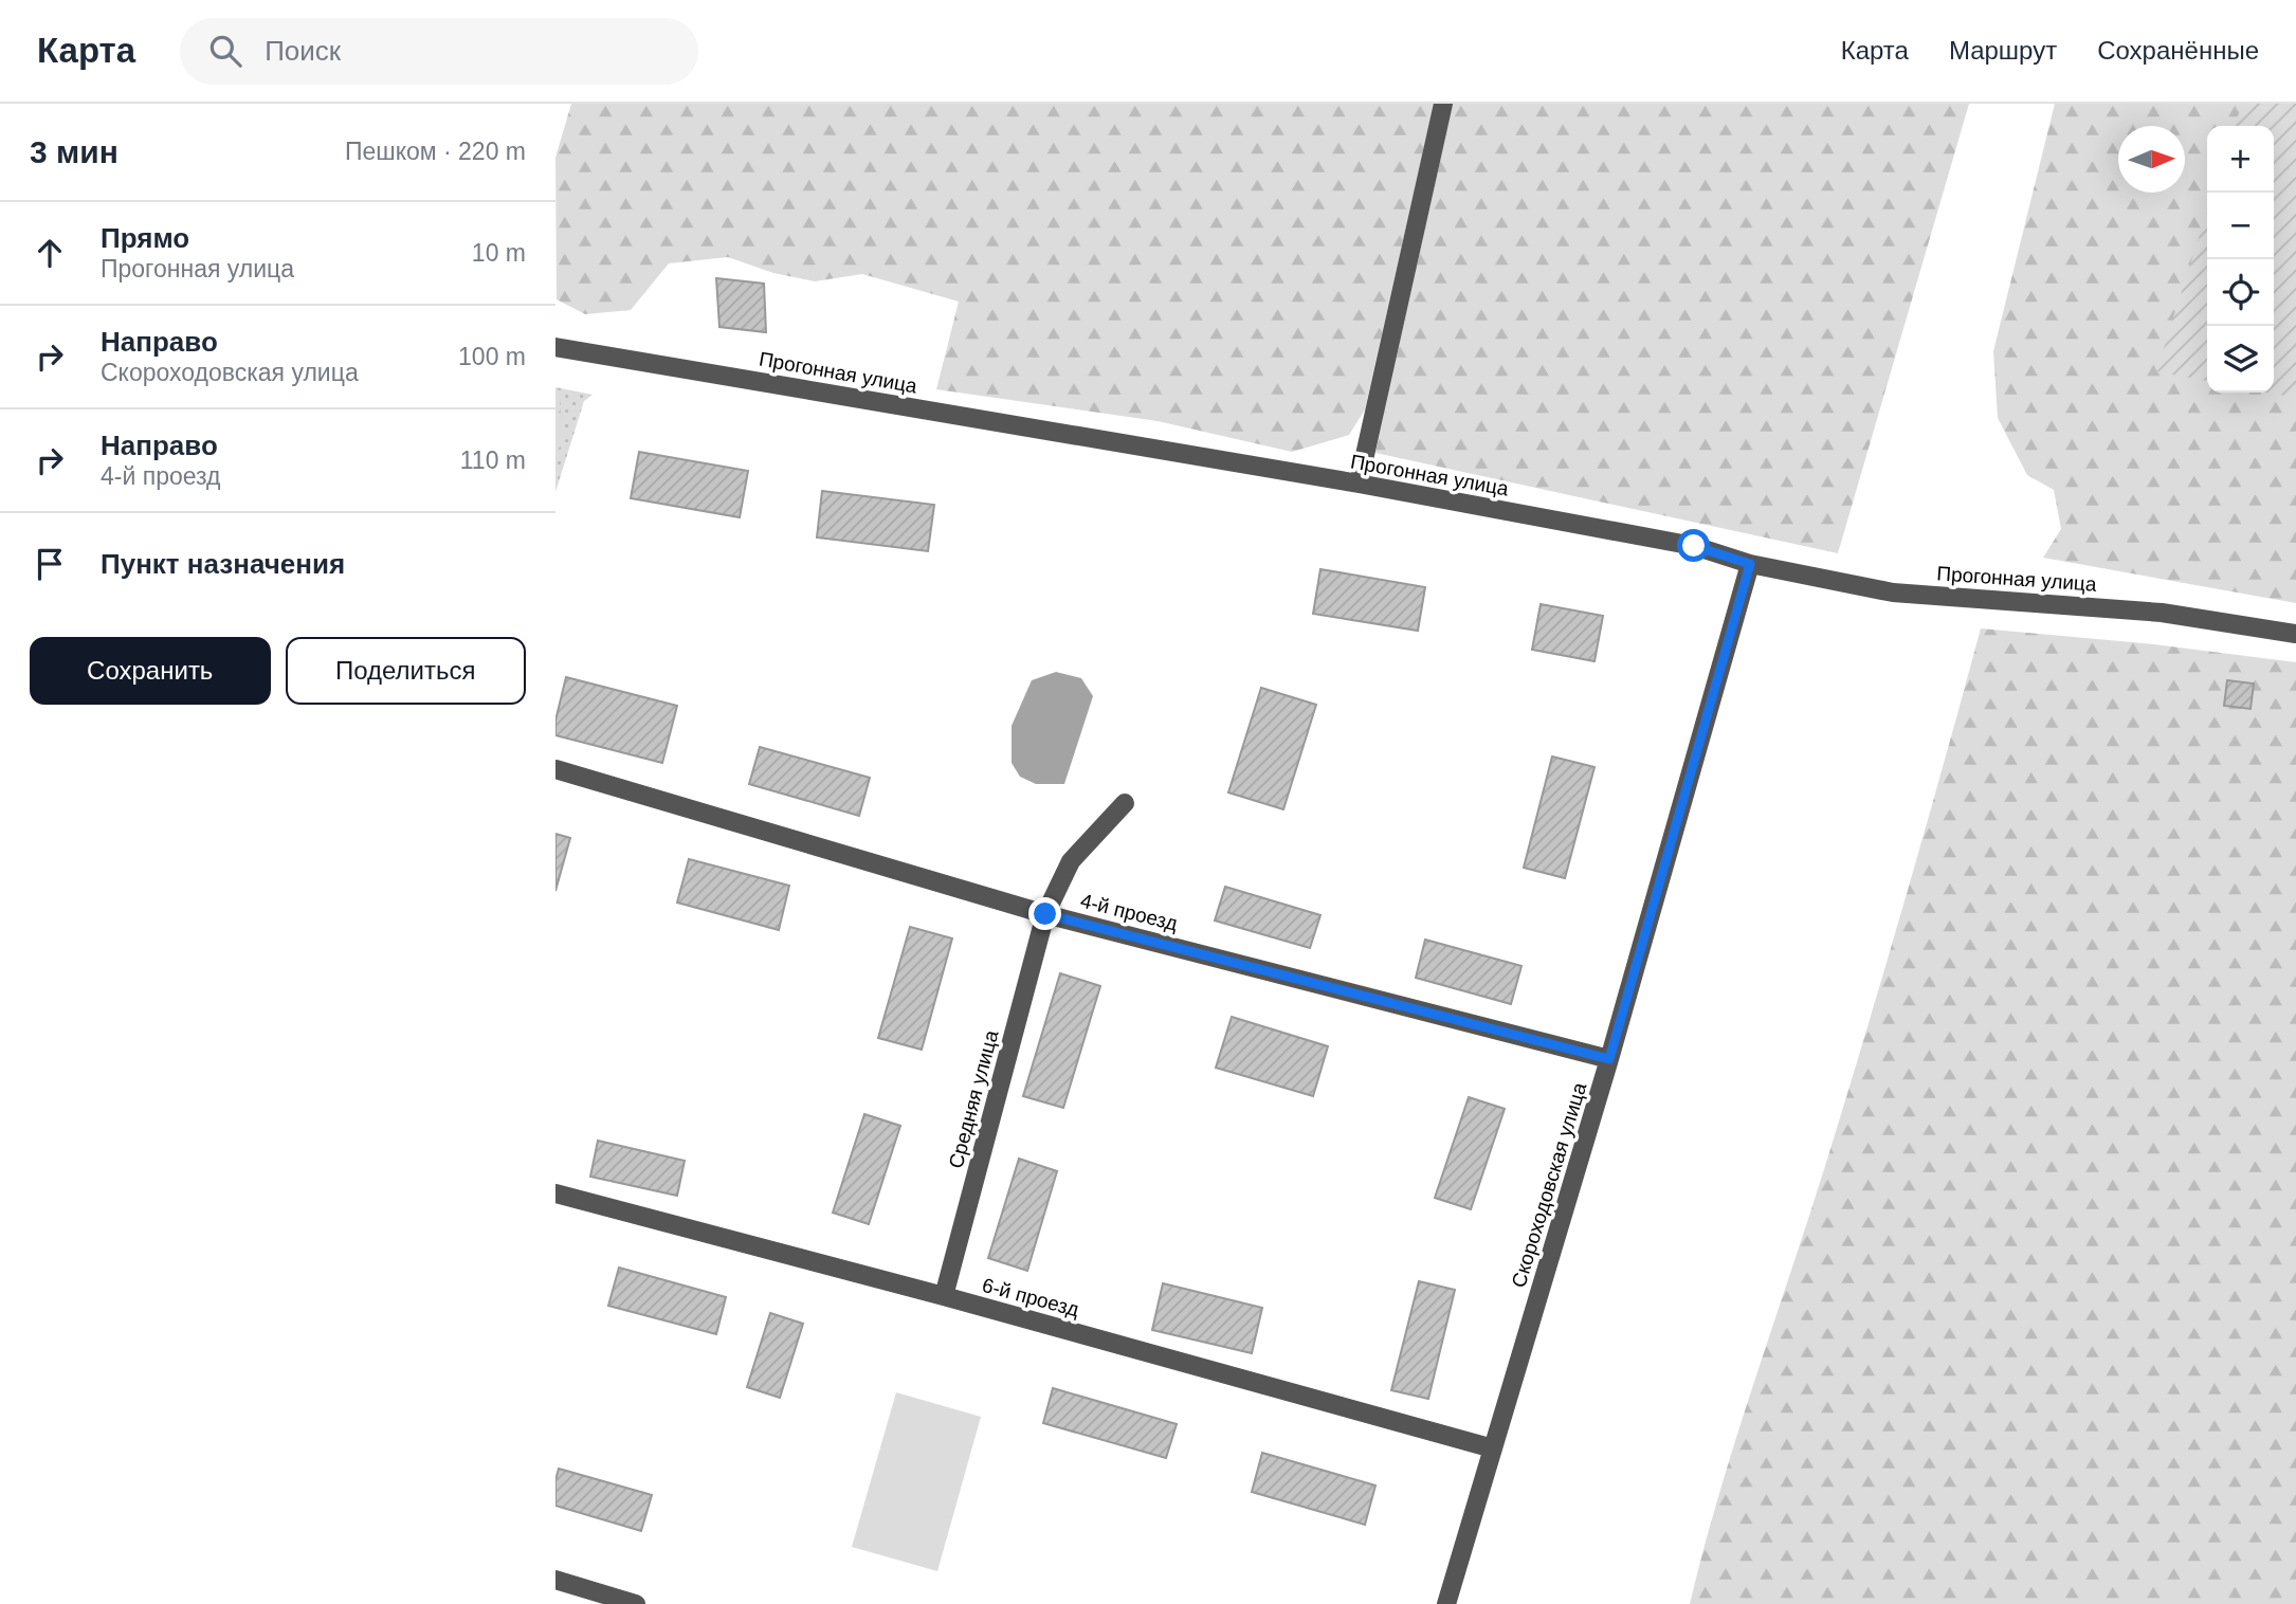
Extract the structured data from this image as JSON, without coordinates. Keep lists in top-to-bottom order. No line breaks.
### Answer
{"streets":{"street":["Прогонная улица","4-й проезд","Средняя улица","Скороходовская улица","6-й проезд"]},"crossings":[["Прогонная улица","Скороходовская улица"],["4-й проезд","Средняя улица"],["4-й проезд","Скороходовская улица"],["Средняя улица","6-й проезд"],["Скороходовская улица","6-й проезд"]],"north":"right","page":{"header":"Карта","search":"Поиск","nav":["Карта","Маршрут","Сохранённые"],"heading":["3 мин","Пешком · 220 m"],"map_buttons":["+","−"],"list":[["Прямо","Прогонная улица","10 m"],["Направо","Скороходовская улица","100 m"],["Направо","4-й проезд","110 m"],"Пункт назначения"],"buttons":["Сохранить","Поделиться"]}}
